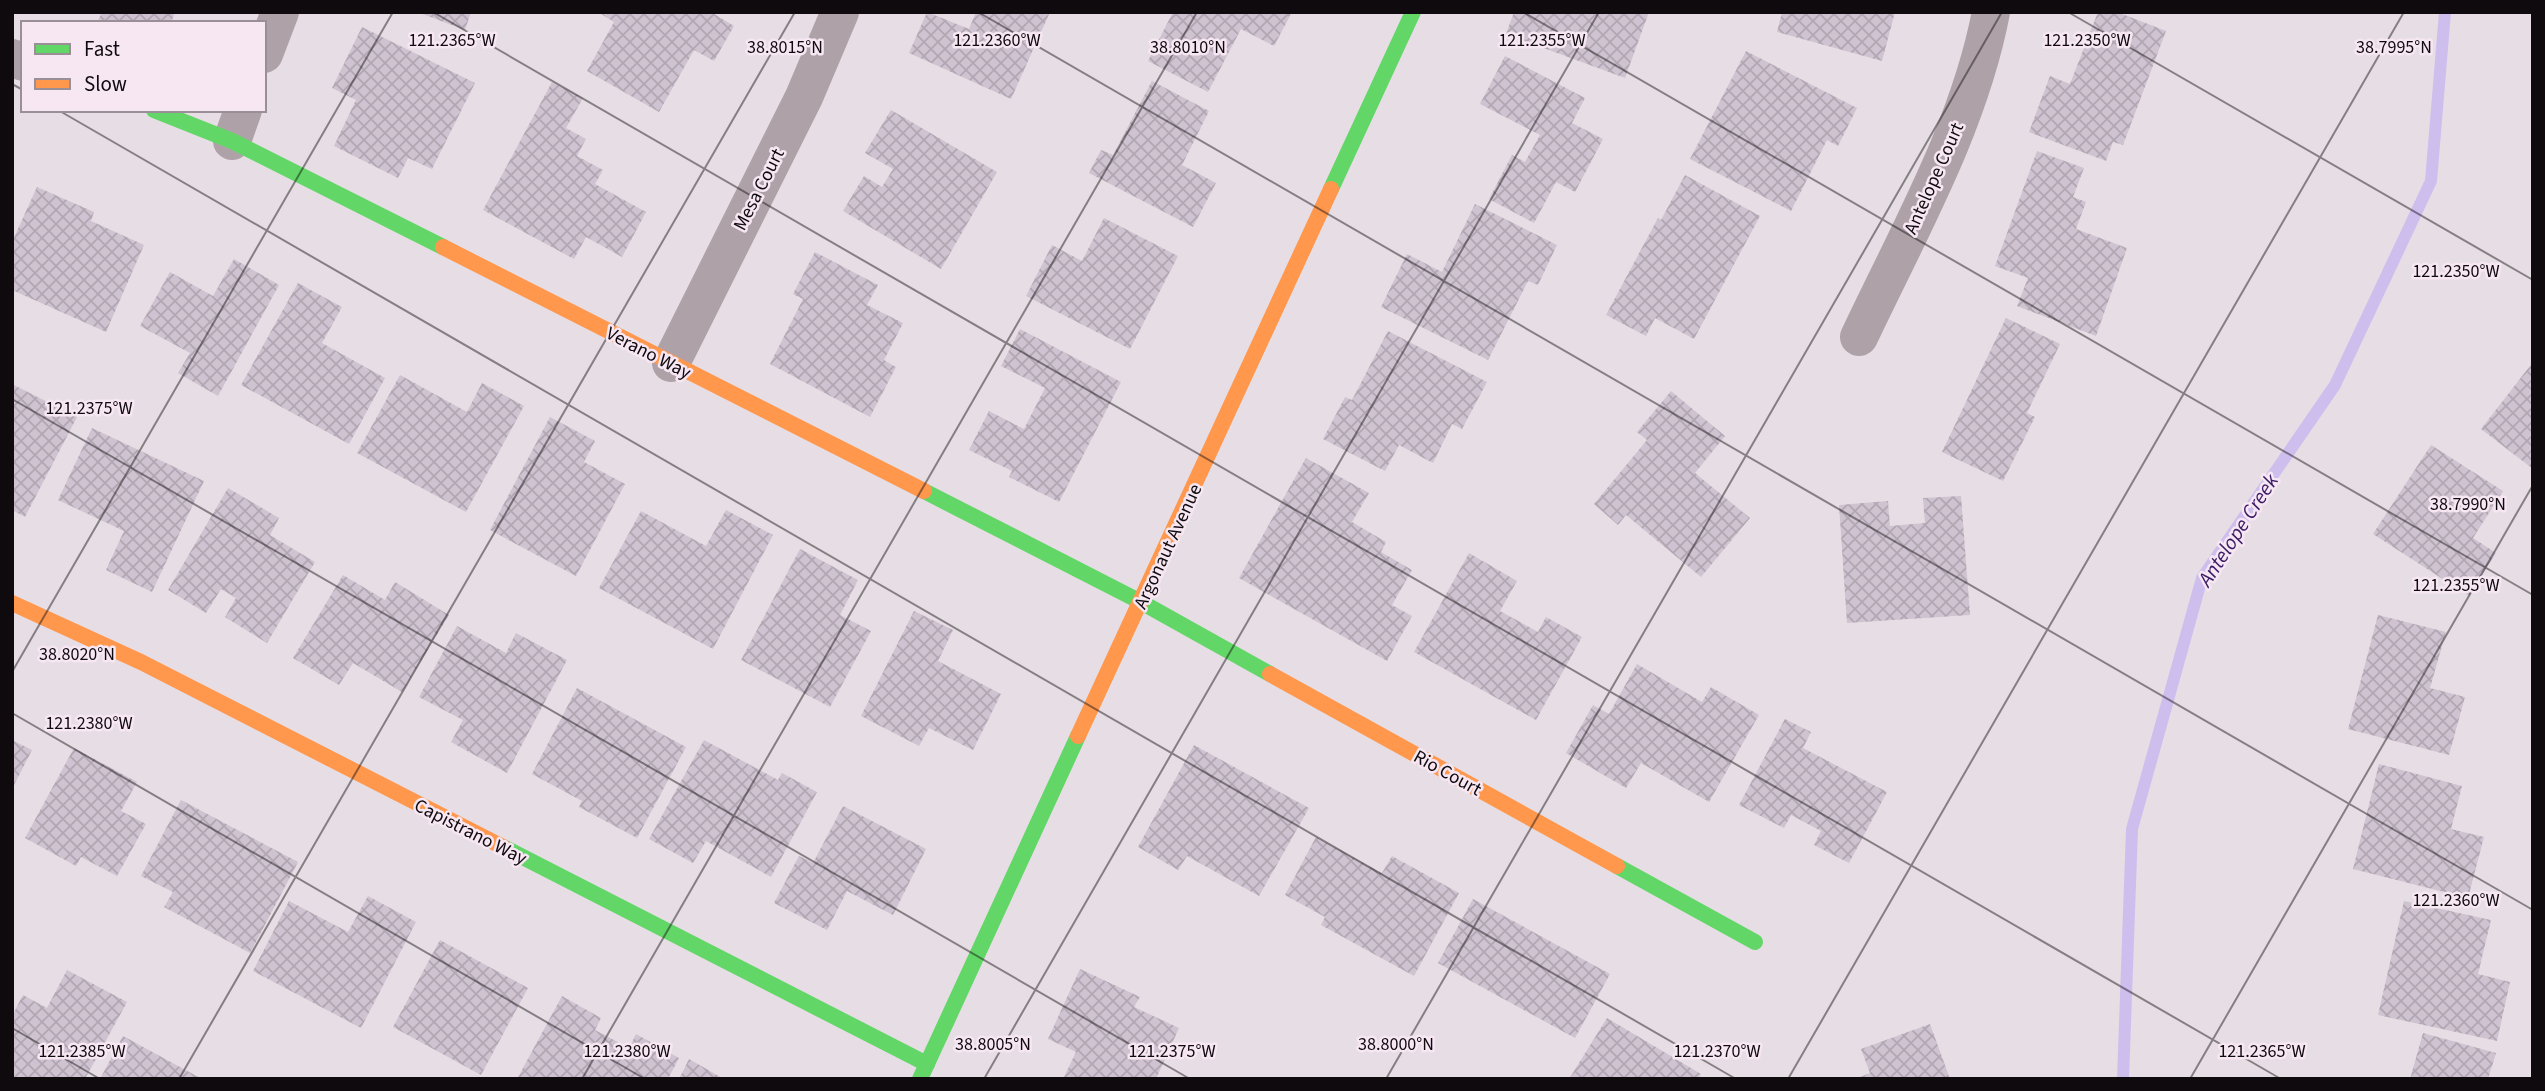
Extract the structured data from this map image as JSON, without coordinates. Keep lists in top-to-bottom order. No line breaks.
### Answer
{"streets":{"street":["Antelope Court","Mesa Court","Verano Way","Argonaut Avenue","Rio Court","Capistrano Way"]},"crossings":[["Mesa Court","Verano Way"],["Verano Way","Argonaut Avenue"],["Verano Way","Rio Court"],["Argonaut Avenue","Rio Court"],["Argonaut Avenue","Capistrano Way"]],"water":["Antelope Creek"],"legend":["Fast","Slow"],"coordinates":["121.2365°W","121.2360°W","121.2355°W","121.2350°W","38.8015°N","38.8010°N","38.7995°N","121.2375°W","38.7990°N","38.8020°N","121.2380°W","38.8005°N","38.8000°N","121.2385°W","121.2370°W"]}
